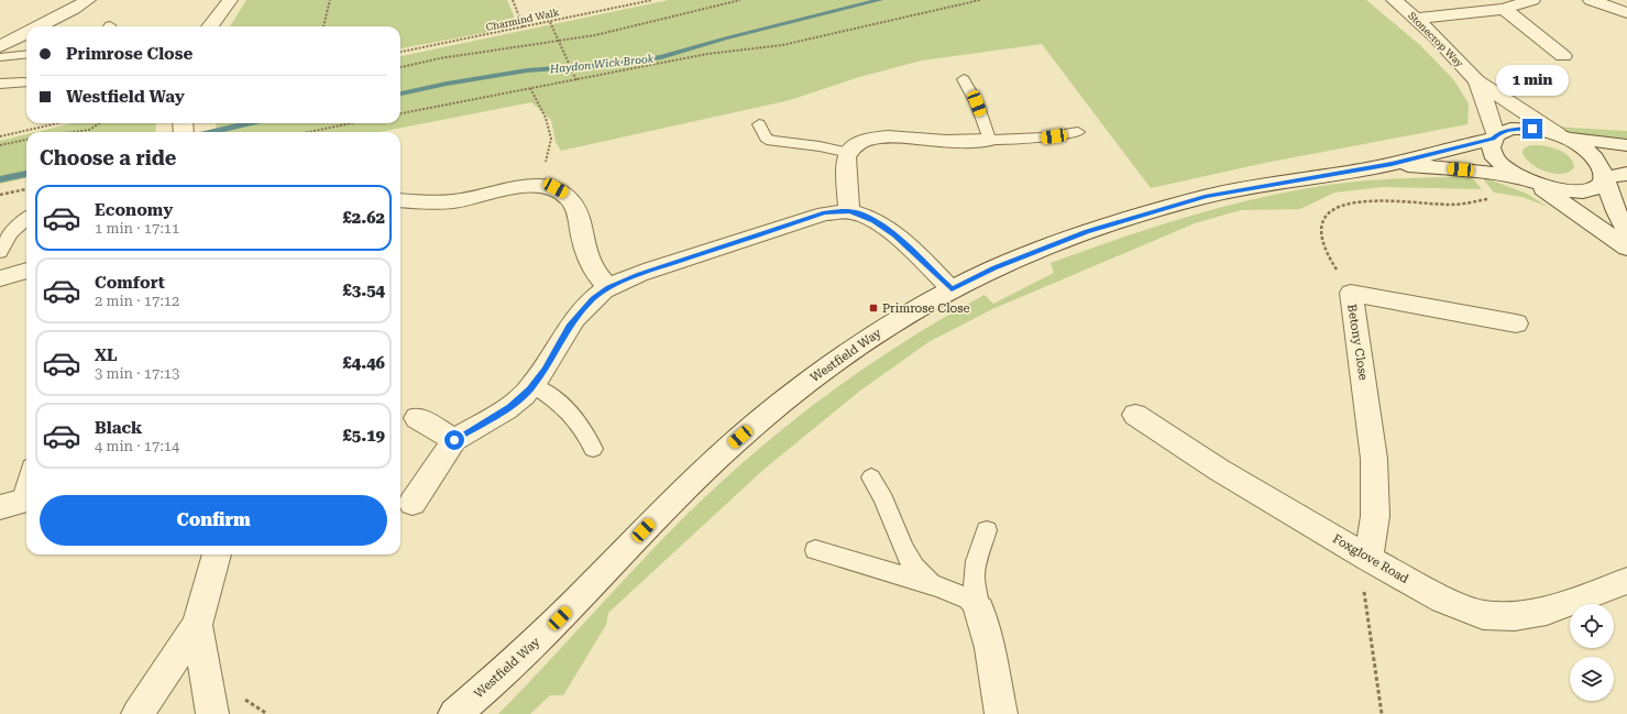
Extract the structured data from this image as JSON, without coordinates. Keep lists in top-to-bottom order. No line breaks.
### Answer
{"streets":{"street":["Stonecrop Way","Betony Close","Westfield Way","Foxglove Road"],"path":["Charmind Walk"]},"crossings":[["Stonecrop Way","Westfield Way"],["Betony Close","Foxglove Road"]],"water":["Haydon Wick Brook"],"places":{"transit":["Primrose Close"]},"page":{"banner":["Primrose Close","Westfield Way"],"bubble":"1 min","heading":"Choose a ride","list":[{"name":"Economy","note":"1 min · 17:11","value":"£2.62"},{"name":"Comfort","note":"2 min · 17:12","value":"£3.54"},{"name":"XL","note":"3 min · 17:13","value":"£4.46"},{"name":"Black","note":"4 min · 17:14","value":"£5.19"}],"buttons":"Confirm"}}
